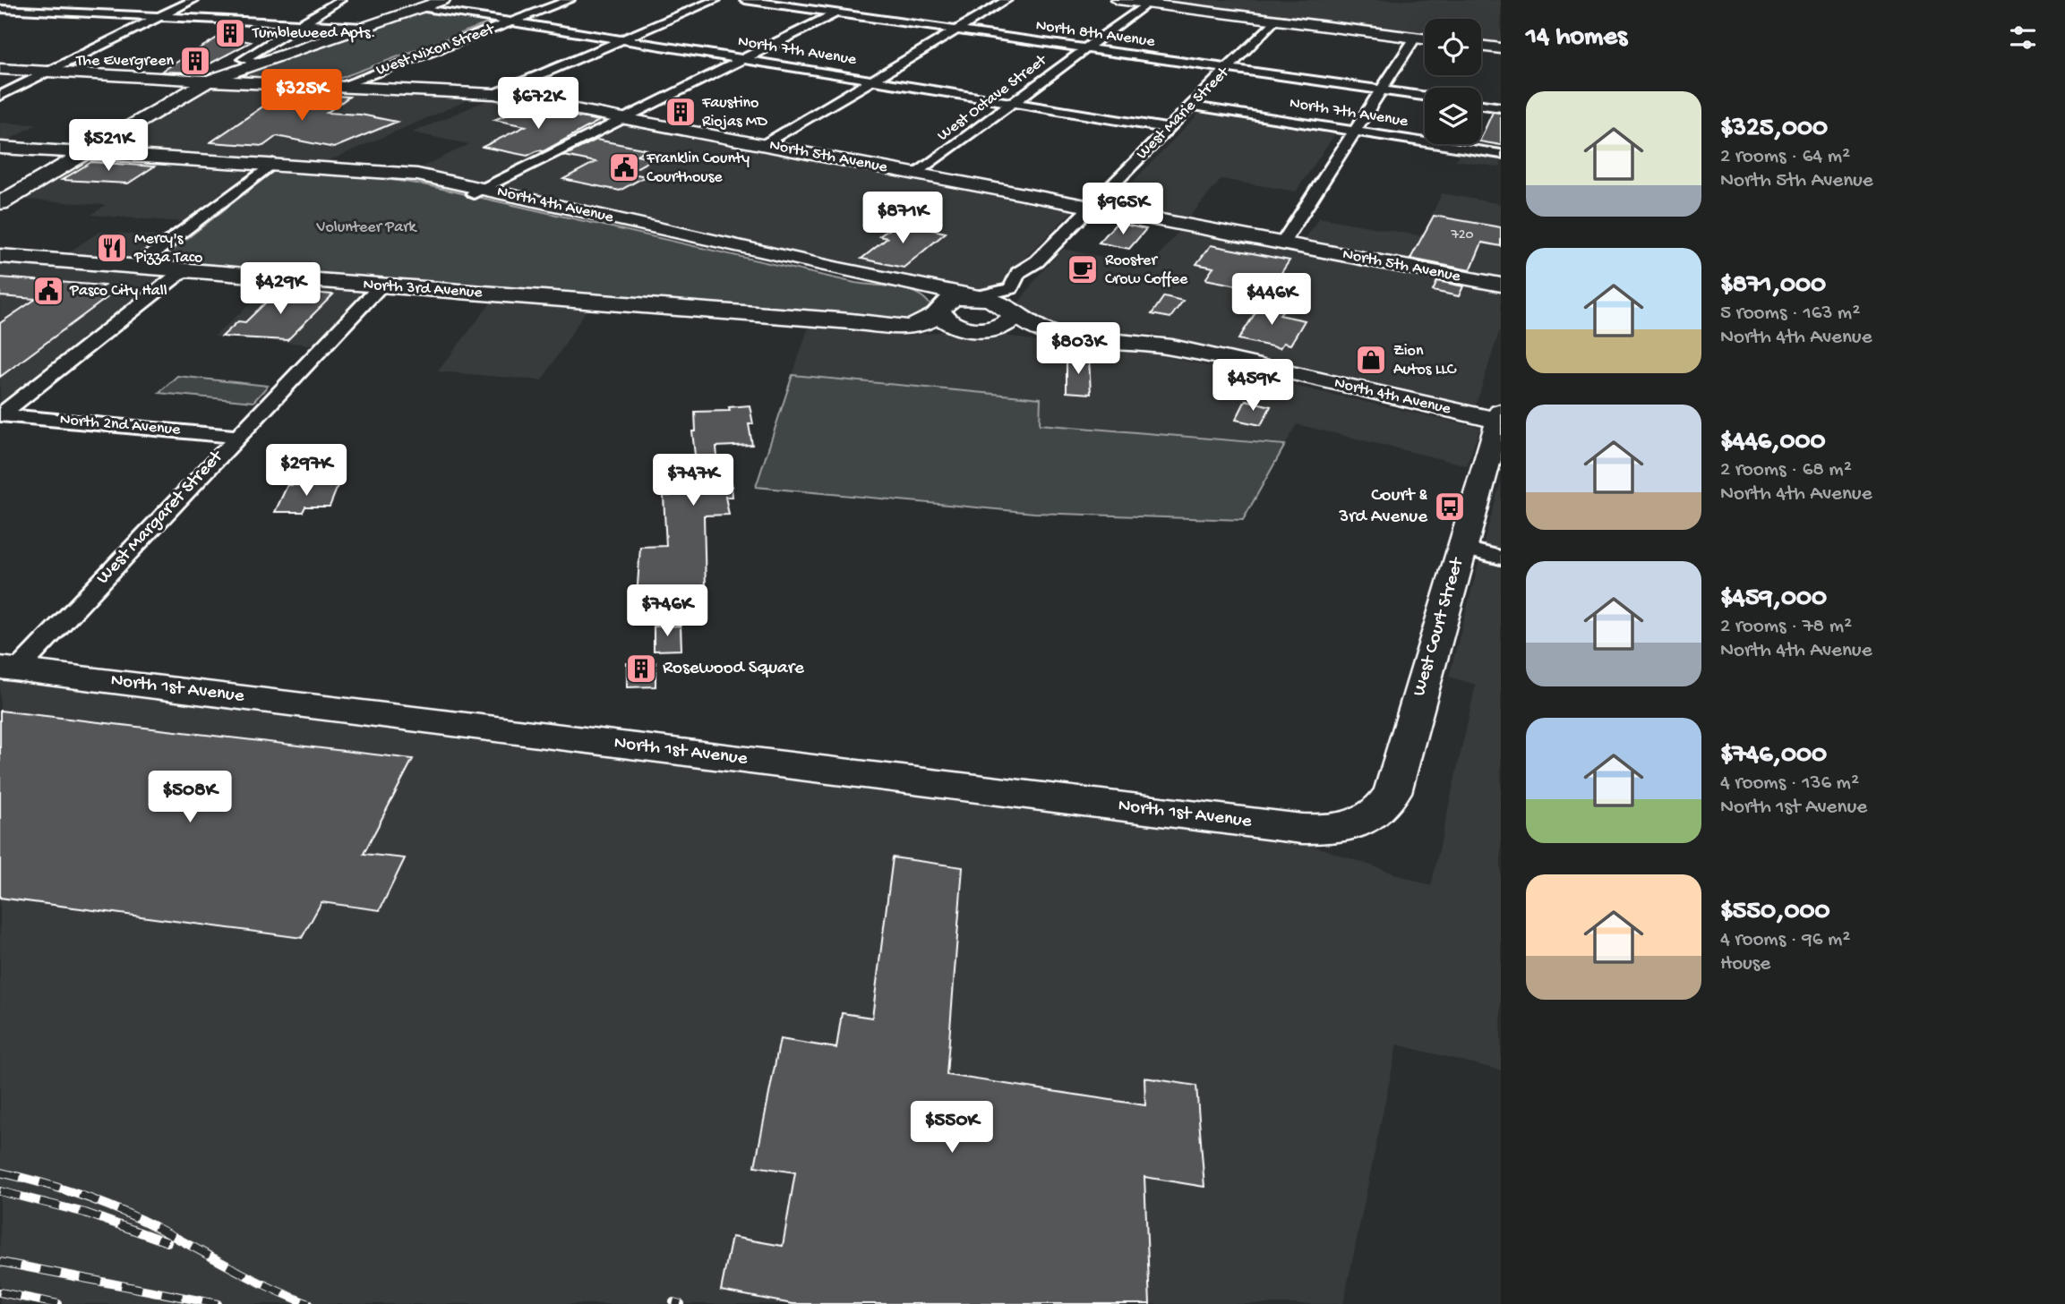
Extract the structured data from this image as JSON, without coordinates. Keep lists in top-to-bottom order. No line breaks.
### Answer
{"streets":{"street":["North 8th Avenue","West Nixon Street","North 7th Avenue","West Octave Street","West Marie Street","North 5th Avenue","North 4th Avenue","North 3rd Avenue","North 2nd Avenue","West Margaret Street","West Court Street","North 1st Avenue"]},"crossings":[["North 8th Avenue","West Octave Street"],["North 8th Avenue","West Marie Street"],["West Nixon Street","North 7th Avenue"],["West Nixon Street","North 5th Avenue"],["North 7th Avenue","West Octave Street"],["North 7th Avenue","West Marie Street"],["West Octave Street","North 5th Avenue"],["West Marie Street","North 5th Avenue"],["West Marie Street","North 4th Avenue"],["West Marie Street","North 3rd Avenue"],["North 4th Avenue","North 3rd Avenue"],["North 4th Avenue","West Court Street"],["North 3rd Avenue","West Margaret Street"],["North 2nd Avenue","West Margaret Street"],["West Margaret Street","North 1st Avenue"],["West Court Street","North 1st Avenue"]],"parks":["Volunteer Park"],"places":{"building":["Tumbleweed Apts.","The Evergreen","Faustino Riojas MD","Rosewood Square"],"public building":["Franklin County Courthouse","Pasco City Hall"],"restaurant":["Mercy's Pizza Taco"],"cafe":["Rooster Crow Coffee"],"shop":["Zion Autos LLC"],"bus stop":["Court & 3rd Avenue"]},"house_numbers":["720"],"page":{"heading":"14 homes","price":["$325K","$672K","$521K","$965K","$871K","$429K","$446K","$803K","$459K","$297K","$747K","$746K","$508K","$550K"],"list":[{"name":"$325,000","note":"2 rooms · 64 m² · North 5th Avenue"},{"name":"$871,000","note":"5 rooms · 163 m² · North 4th Avenue"},{"name":"$446,000","note":"2 rooms · 68 m² · North 4th Avenue"},{"name":"$459,000","note":"2 rooms · 78 m² · North 4th Avenue"},{"name":"$746,000","note":"4 rooms · 136 m² · North 1st Avenue"},{"name":"$550,000","note":"4 rooms · 96 m² · House"}]}}
